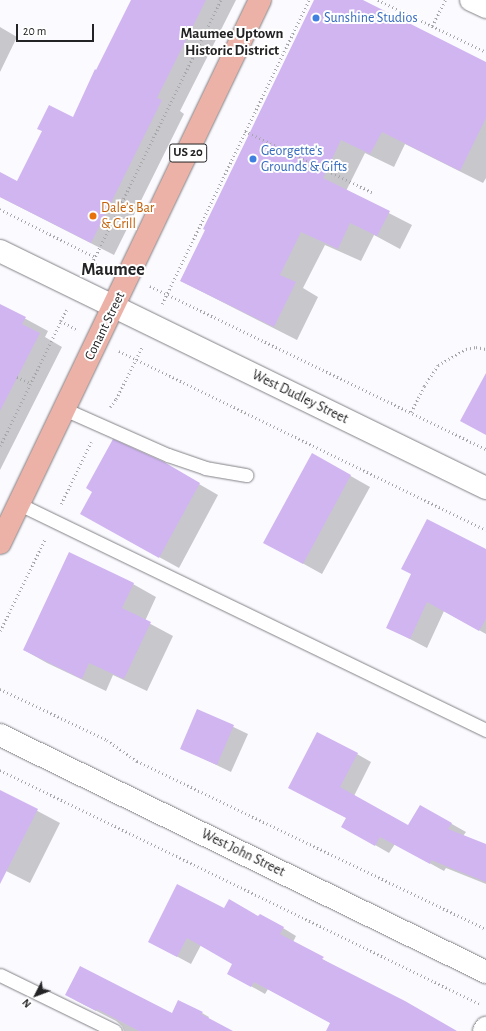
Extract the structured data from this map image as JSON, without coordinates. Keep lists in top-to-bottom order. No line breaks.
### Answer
{"streets":{"main road":["US 20","Conant Street"],"street":["West Dudley Street","West John Street"]},"crossings":[["Conant Street","West Dudley Street"]],"districts":["Maumee Uptown Historic District","Maumee"],"places":["Sunshine Studios","Georgette's Grounds & Gifts","Dale’s Bar & Grill"],"scale_bar":"20 m","north":"bottom left"}
